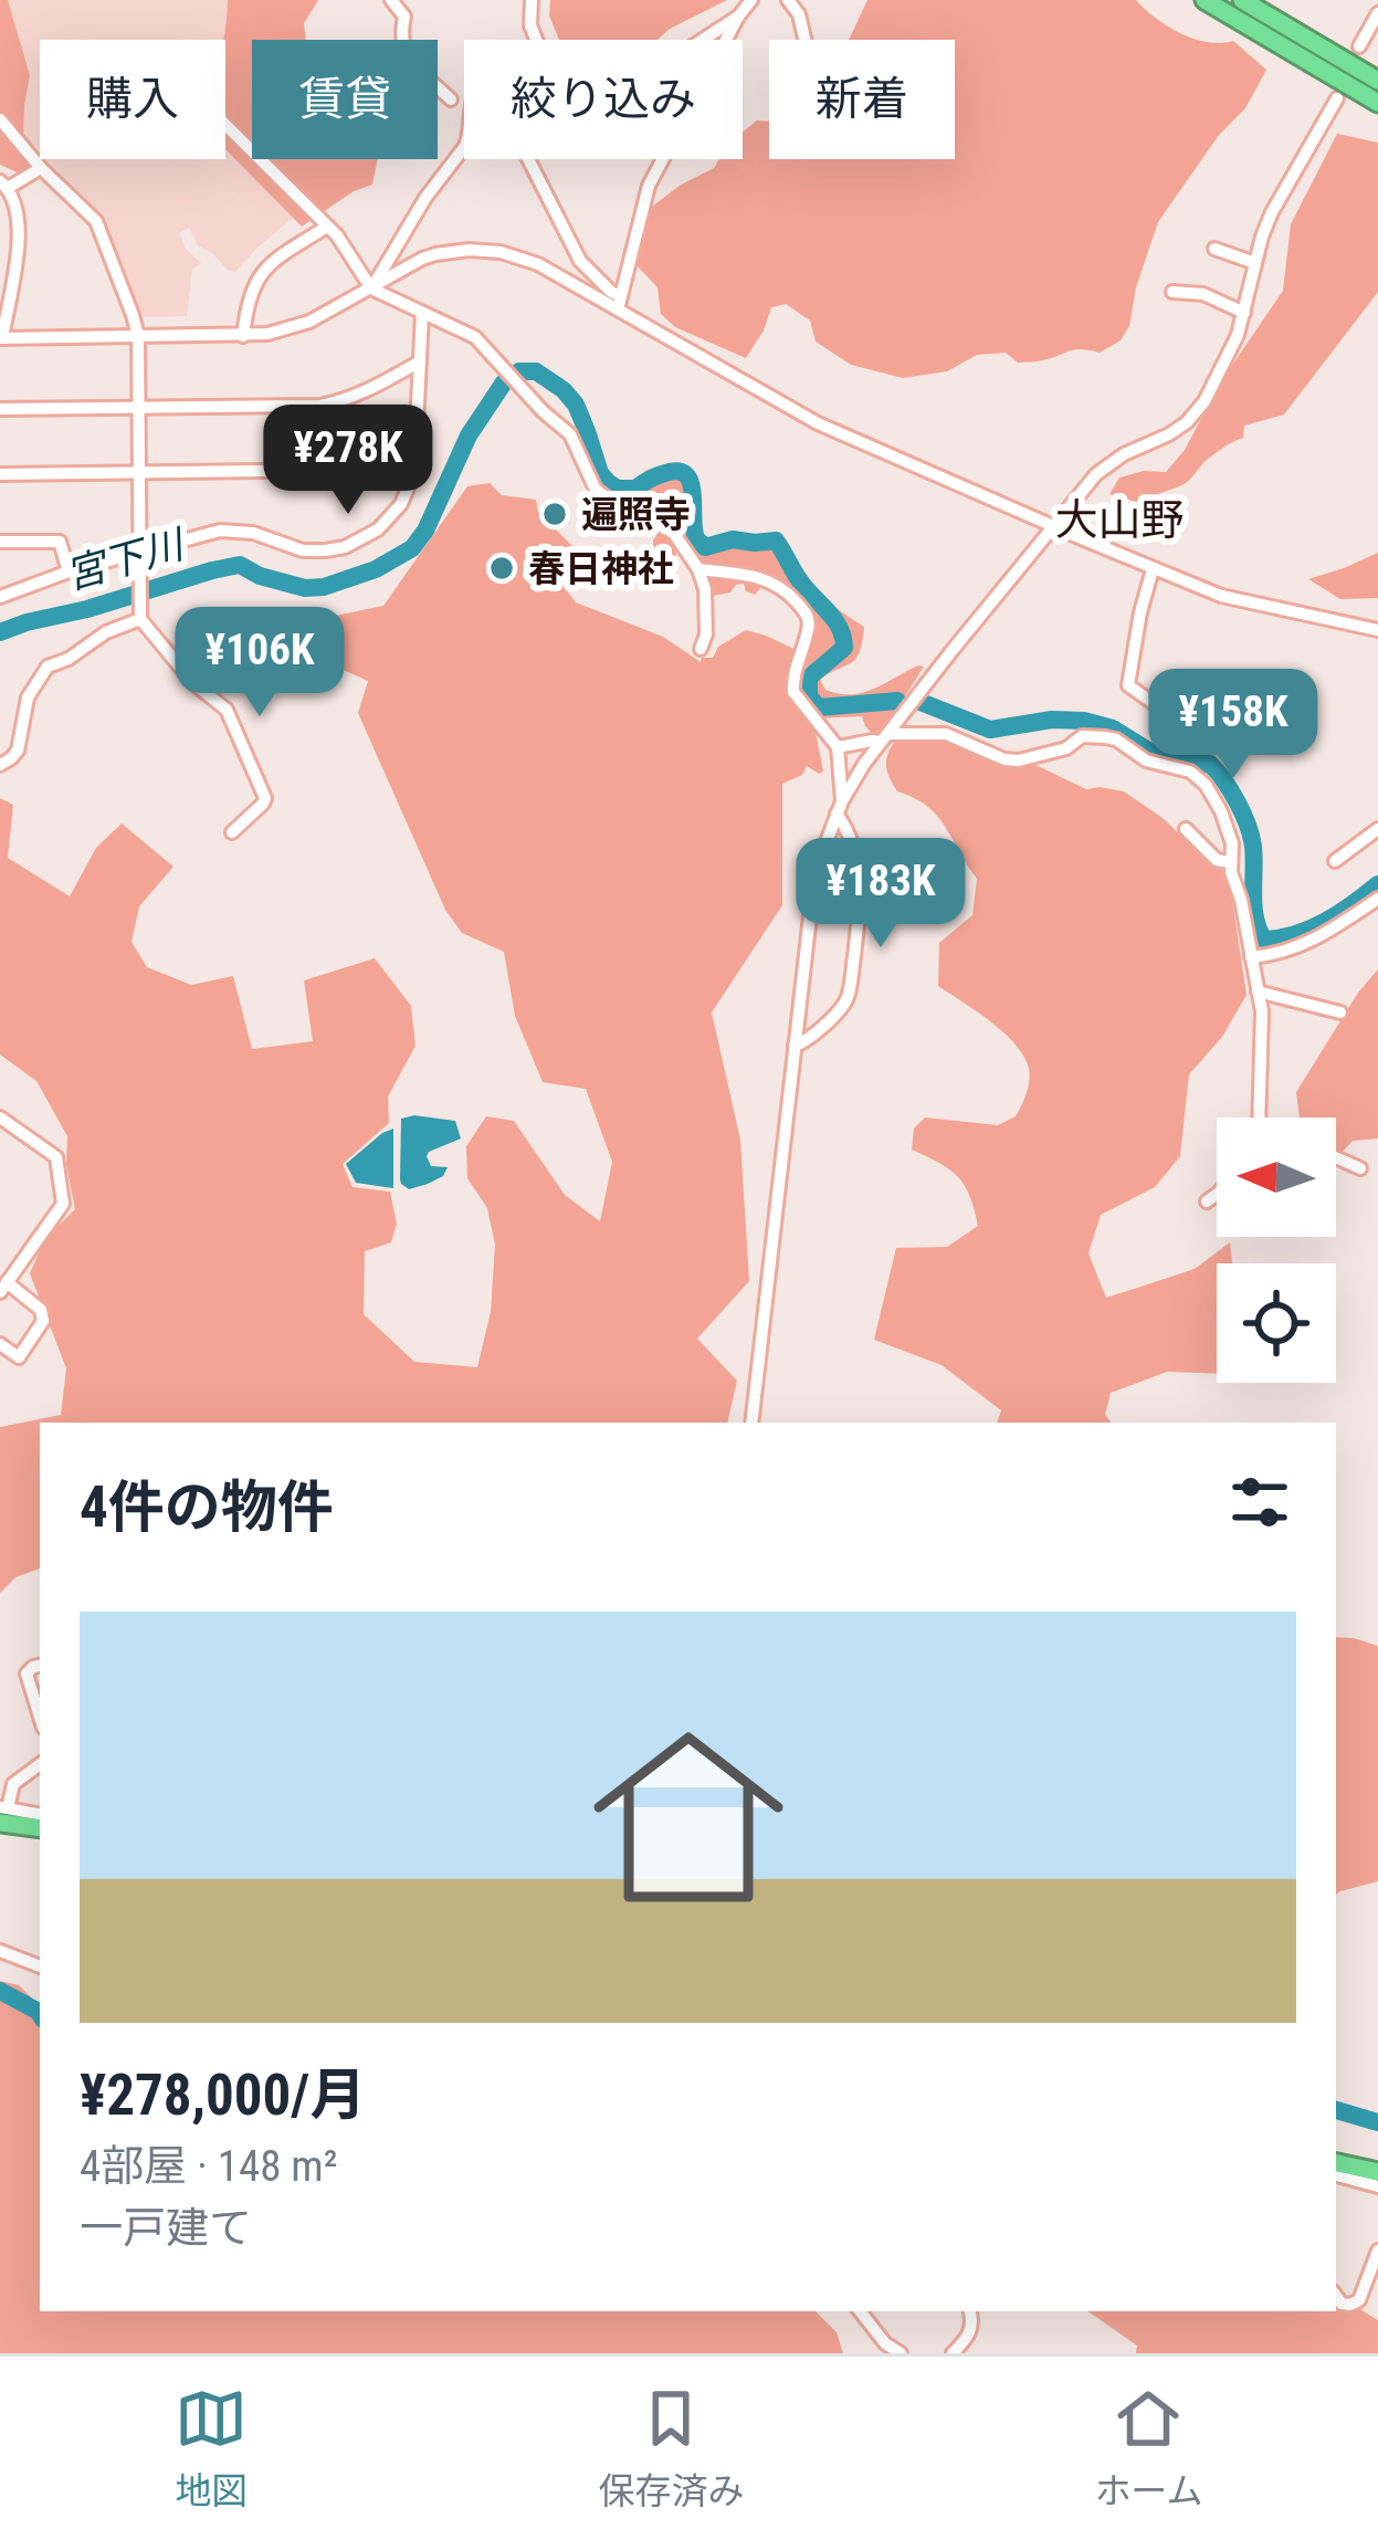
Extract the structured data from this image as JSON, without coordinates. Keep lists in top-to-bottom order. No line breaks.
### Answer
{"districts":["大山野"],"water":["宮下川"],"places":["遍照寺","春日神社"],"north":"left","page":{"chip":["購入","賃貸","絞り込み","新着"],"price":["¥278K","¥106K","¥158K","¥183K"],"heading":"4件の物件","list":[{"name":"¥278,000/月","note":"4部屋 · 148 m² · 一戸建て"}],"tabs":["地図","保存済み","ホーム"]}}
